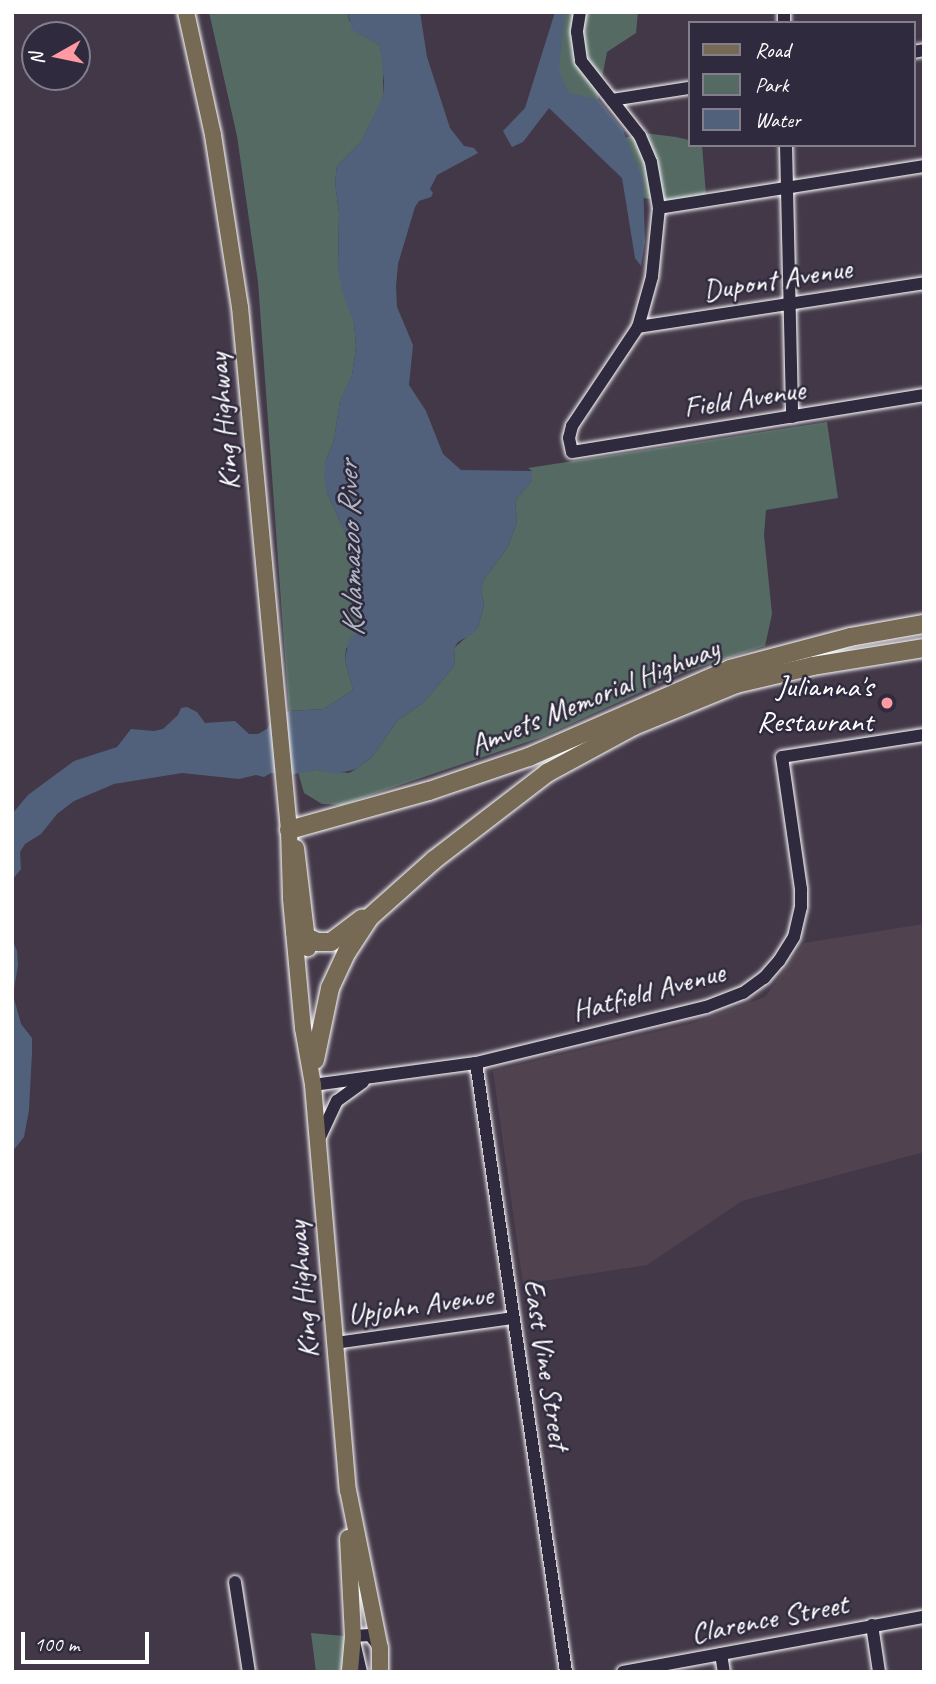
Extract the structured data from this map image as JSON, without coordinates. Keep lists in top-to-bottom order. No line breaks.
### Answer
{"streets":{"highway":["Amvets Memorial Highway"],"main road":["King Highway"],"street":["Dupont Avenue","Field Avenue","Hatfield Avenue","Upjohn Avenue","East Vine Street","Clarence Street"]},"crossings":[["Dupont Avenue","Field Avenue"],["King Highway","Amvets Memorial Highway"],["King Highway","Hatfield Avenue"],["King Highway","Upjohn Avenue"],["Hatfield Avenue","East Vine Street"],["Upjohn Avenue","East Vine Street"]],"water":["Kalamazoo River"],"places":["Julianna's Restaurant"],"legend":["Road","Park","Water"],"scale_bar":"100 m","north":"left"}
